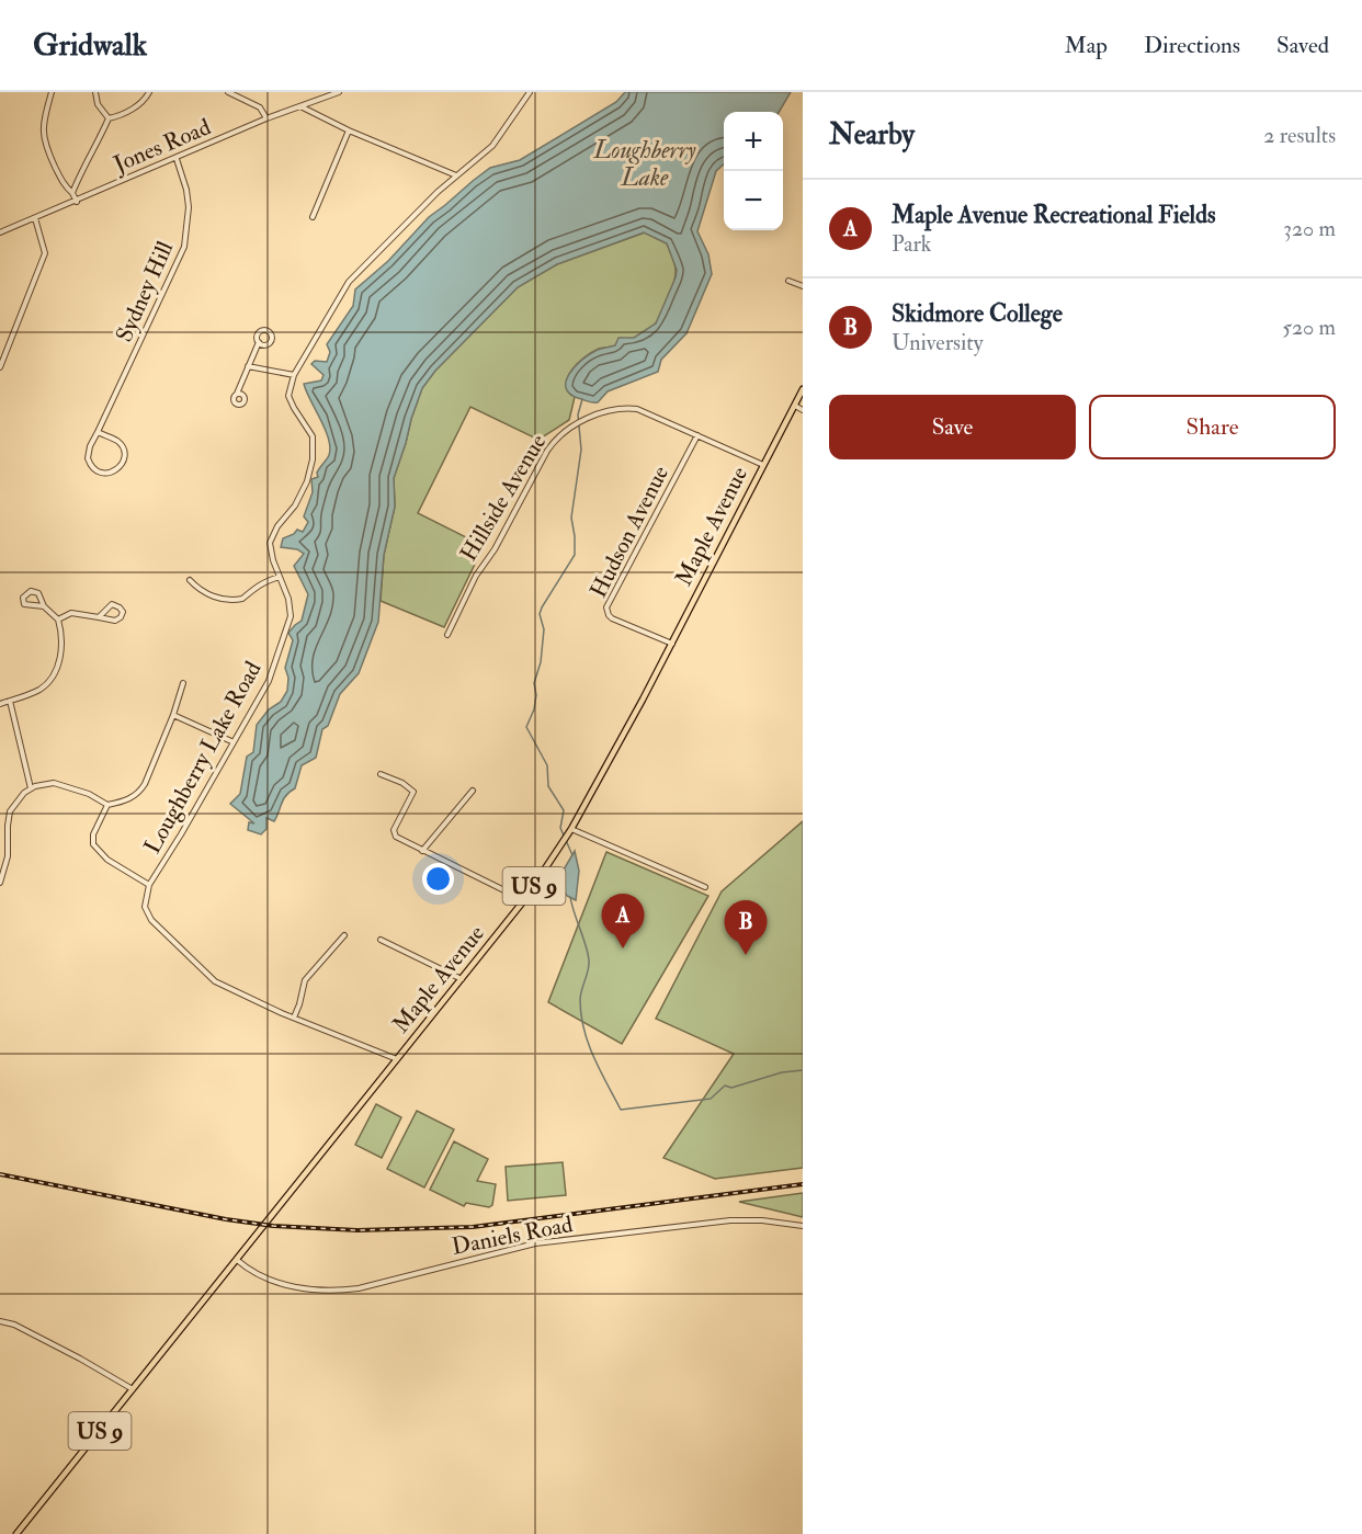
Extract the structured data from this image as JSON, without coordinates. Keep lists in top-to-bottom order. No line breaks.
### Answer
{"streets":{"main road":["Maple Avenue","US 9"],"street":["Jones Road","Sydney Hill","Hillside Avenue","Hudson Avenue","Loughberry Lake Road","Daniels Road"]},"crossings":[["Jones Road","Sydney Hill"],["Hillside Avenue","Maple Avenue"],["Hillside Avenue","Hudson Avenue"],["Maple Avenue","Hudson Avenue"],["Maple Avenue","Loughberry Lake Road"],["Maple Avenue","Daniels Road"]],"water":["Loughberry Lake"],"page":{"header":"Gridwalk","nav":["Map","Directions","Saved"],"heading":["Nearby","2 results"],"map_buttons":["+","−"],"list":[{"mark":"A","name":"Maple Avenue Recreational Fields","note":"Park","value":"320 m"},{"mark":"B","name":"Skidmore College","note":"University","value":"520 m"}],"buttons":["Save","Share"],"pins":["A","B"]}}
